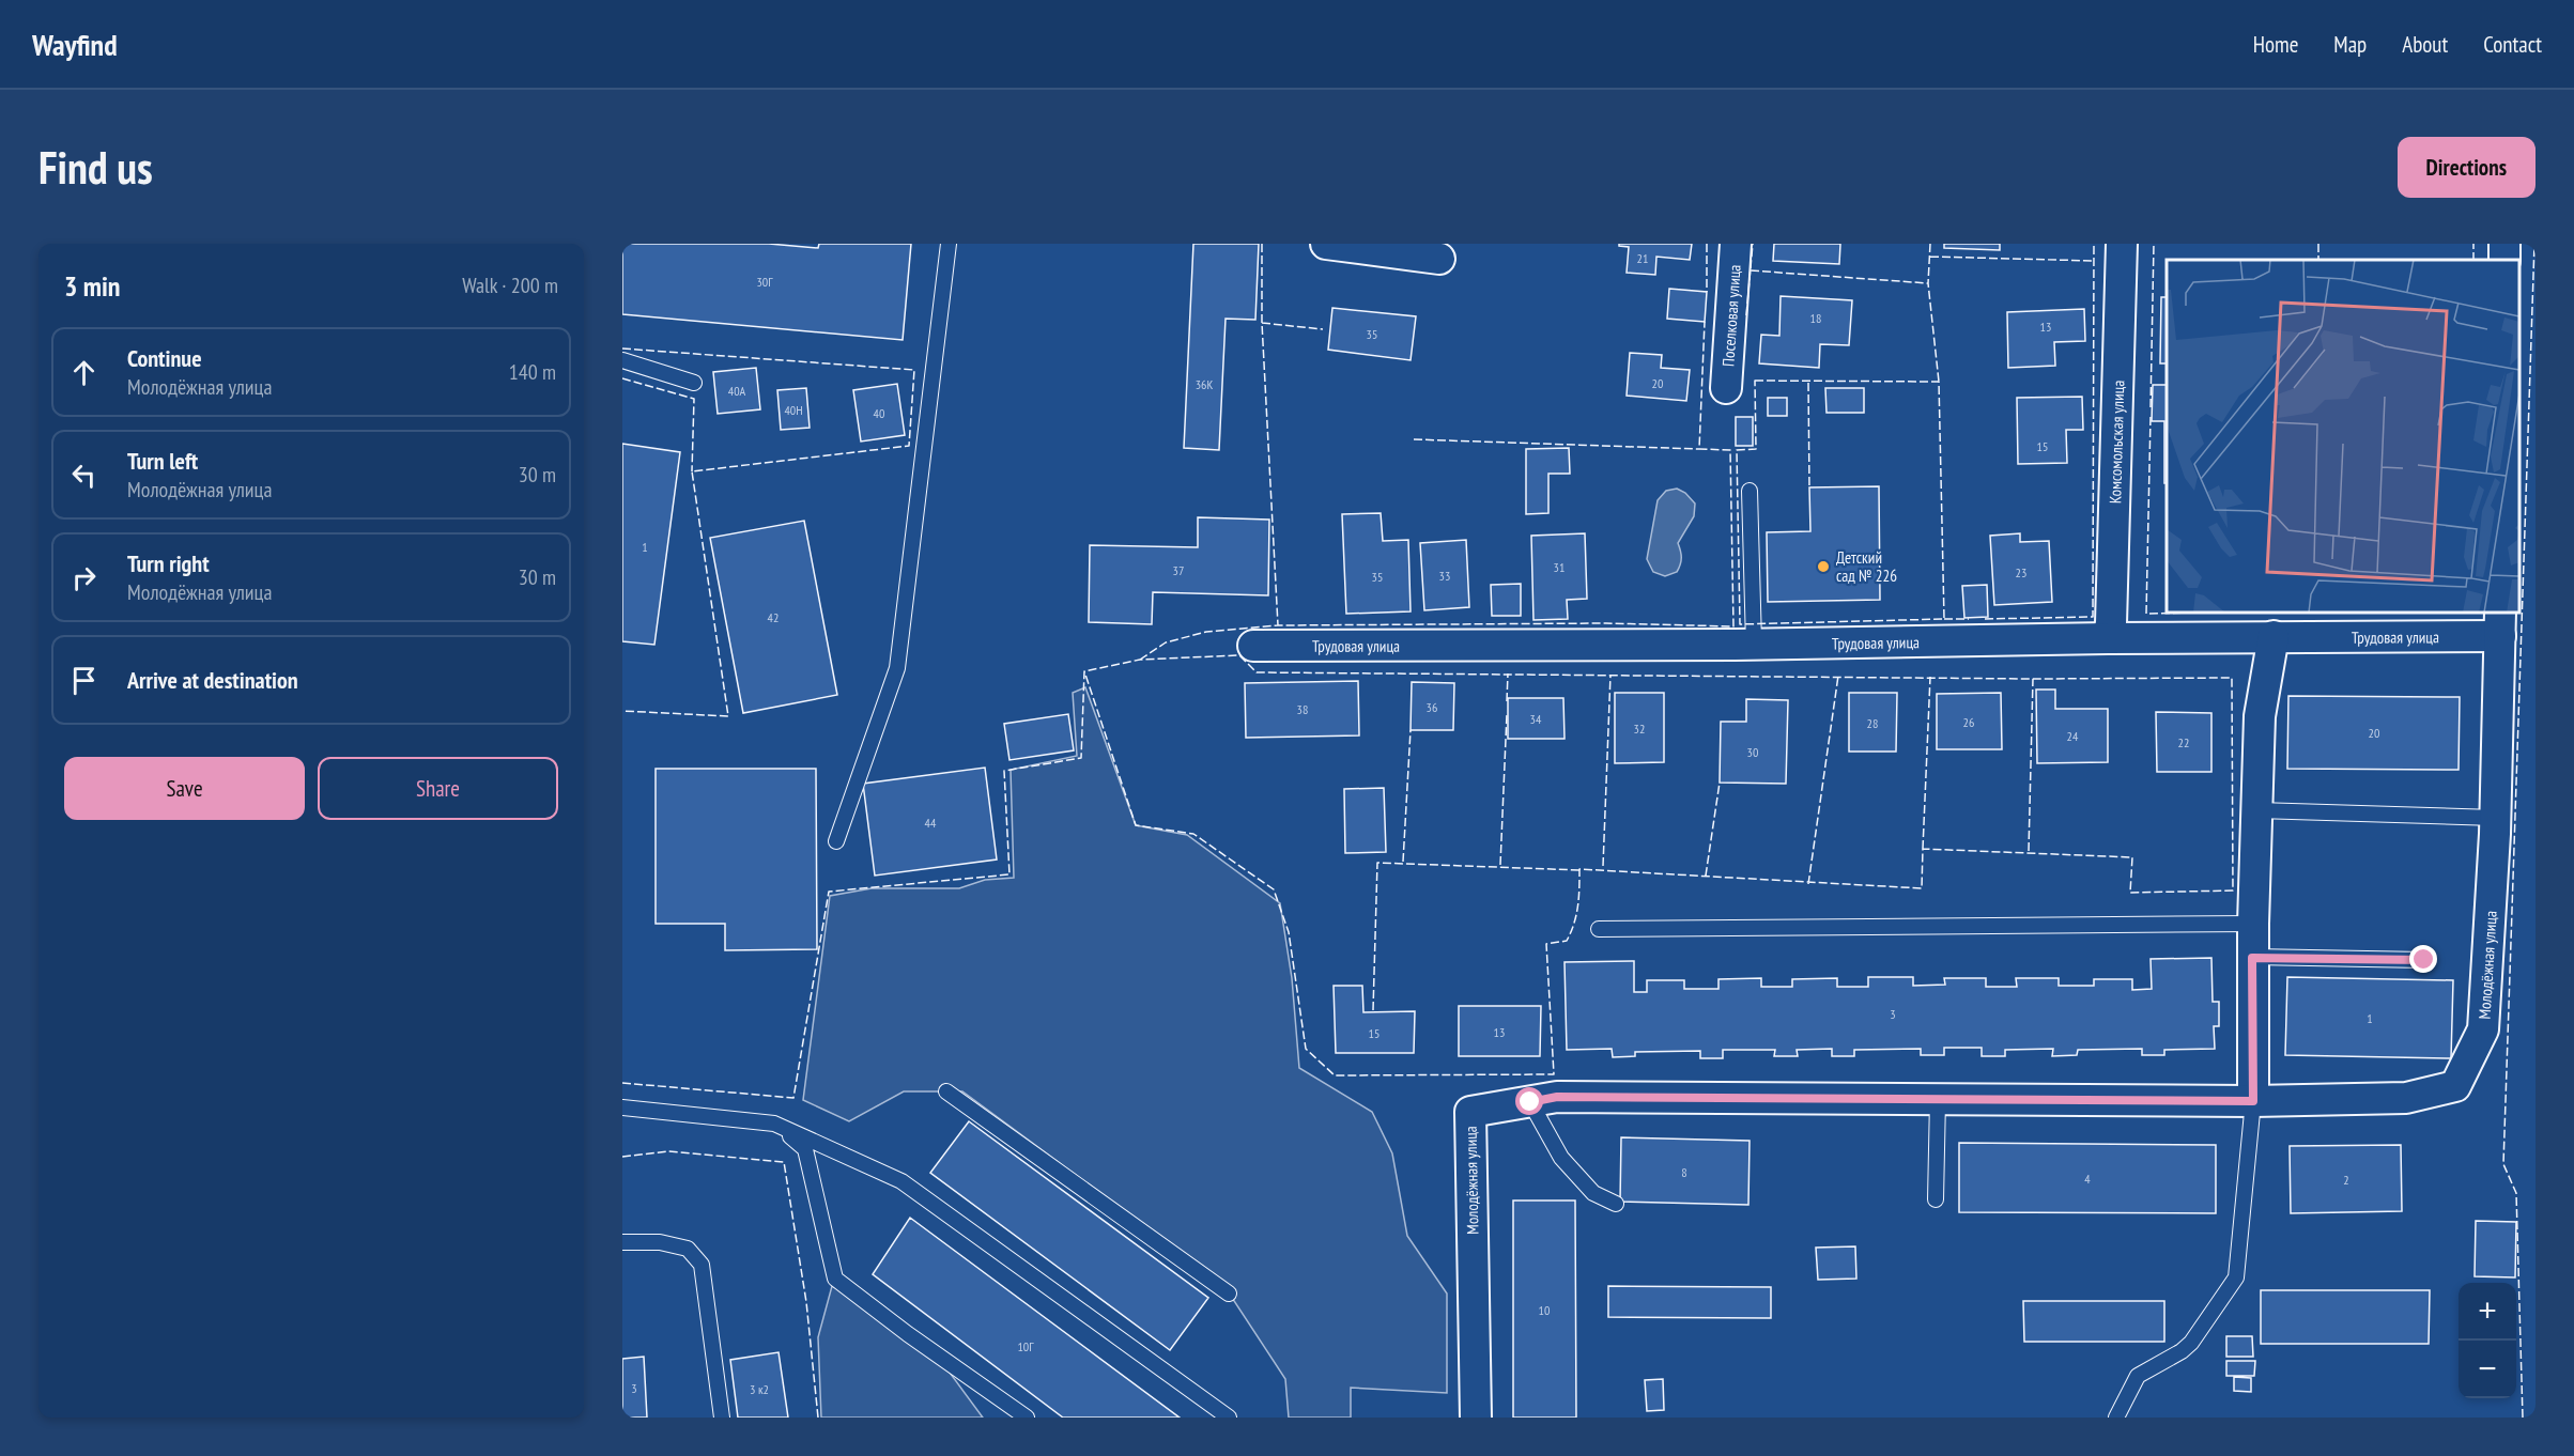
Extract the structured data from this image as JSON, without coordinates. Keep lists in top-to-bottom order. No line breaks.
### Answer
{"streets":{"street":["Поселковая улица","Комсомольская улица","Трудовая улица","Молодёжная улица"]},"crossings":[["Комсомольская улица","Трудовая улица"],["Трудовая улица","Молодёжная улица"]],"places":["Детский сад № 226"],"house_numbers":["21","30Г","18","13","35","20","36К","40А","40Н","40","15","1","31","37","23","33","35","42","36","38","34","26","28","32","20","24","22","30","44","3","1","13","15","8","4","2","10","10Г","3","3 к2"],"page":{"header":"Wayfind","nav":["Home","Map","About","Contact"],"buttons":["Directions",["Save","Share"]],"title":"Find us","heading":["3 min","Walk · 200 m"],"list":[["Continue","Молодёжная улица","140 m"],["Turn left","Молодёжная улица","30 m"],["Turn right","Молодёжная улица","30 m"],"Arrive at destination"],"map_buttons":["+","−"]}}
